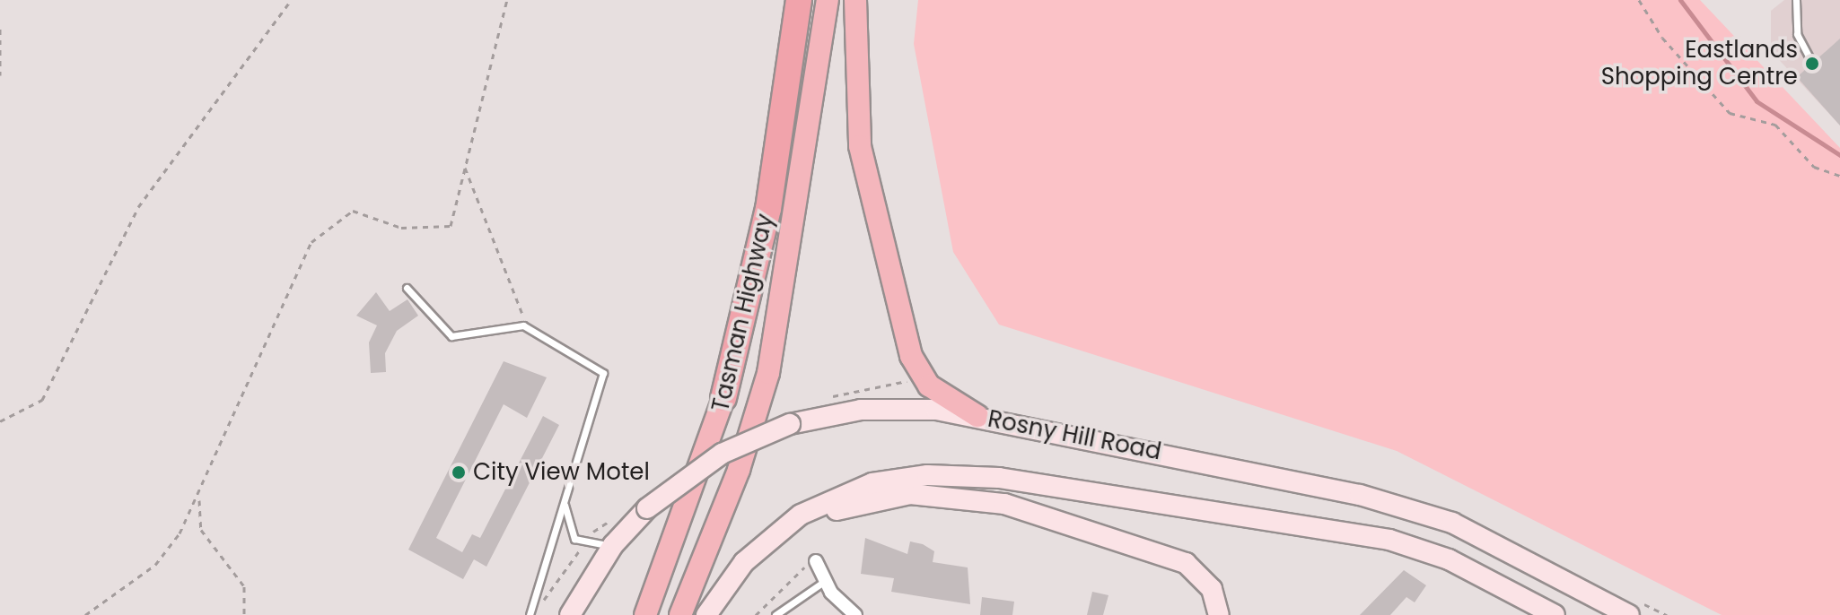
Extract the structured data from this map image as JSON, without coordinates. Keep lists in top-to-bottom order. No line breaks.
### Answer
{"streets":{"highway":["Tasman Highway"],"main road":["Rosny Hill Road"]},"places":["Eastlands Shopping Centre","City View Motel"]}
